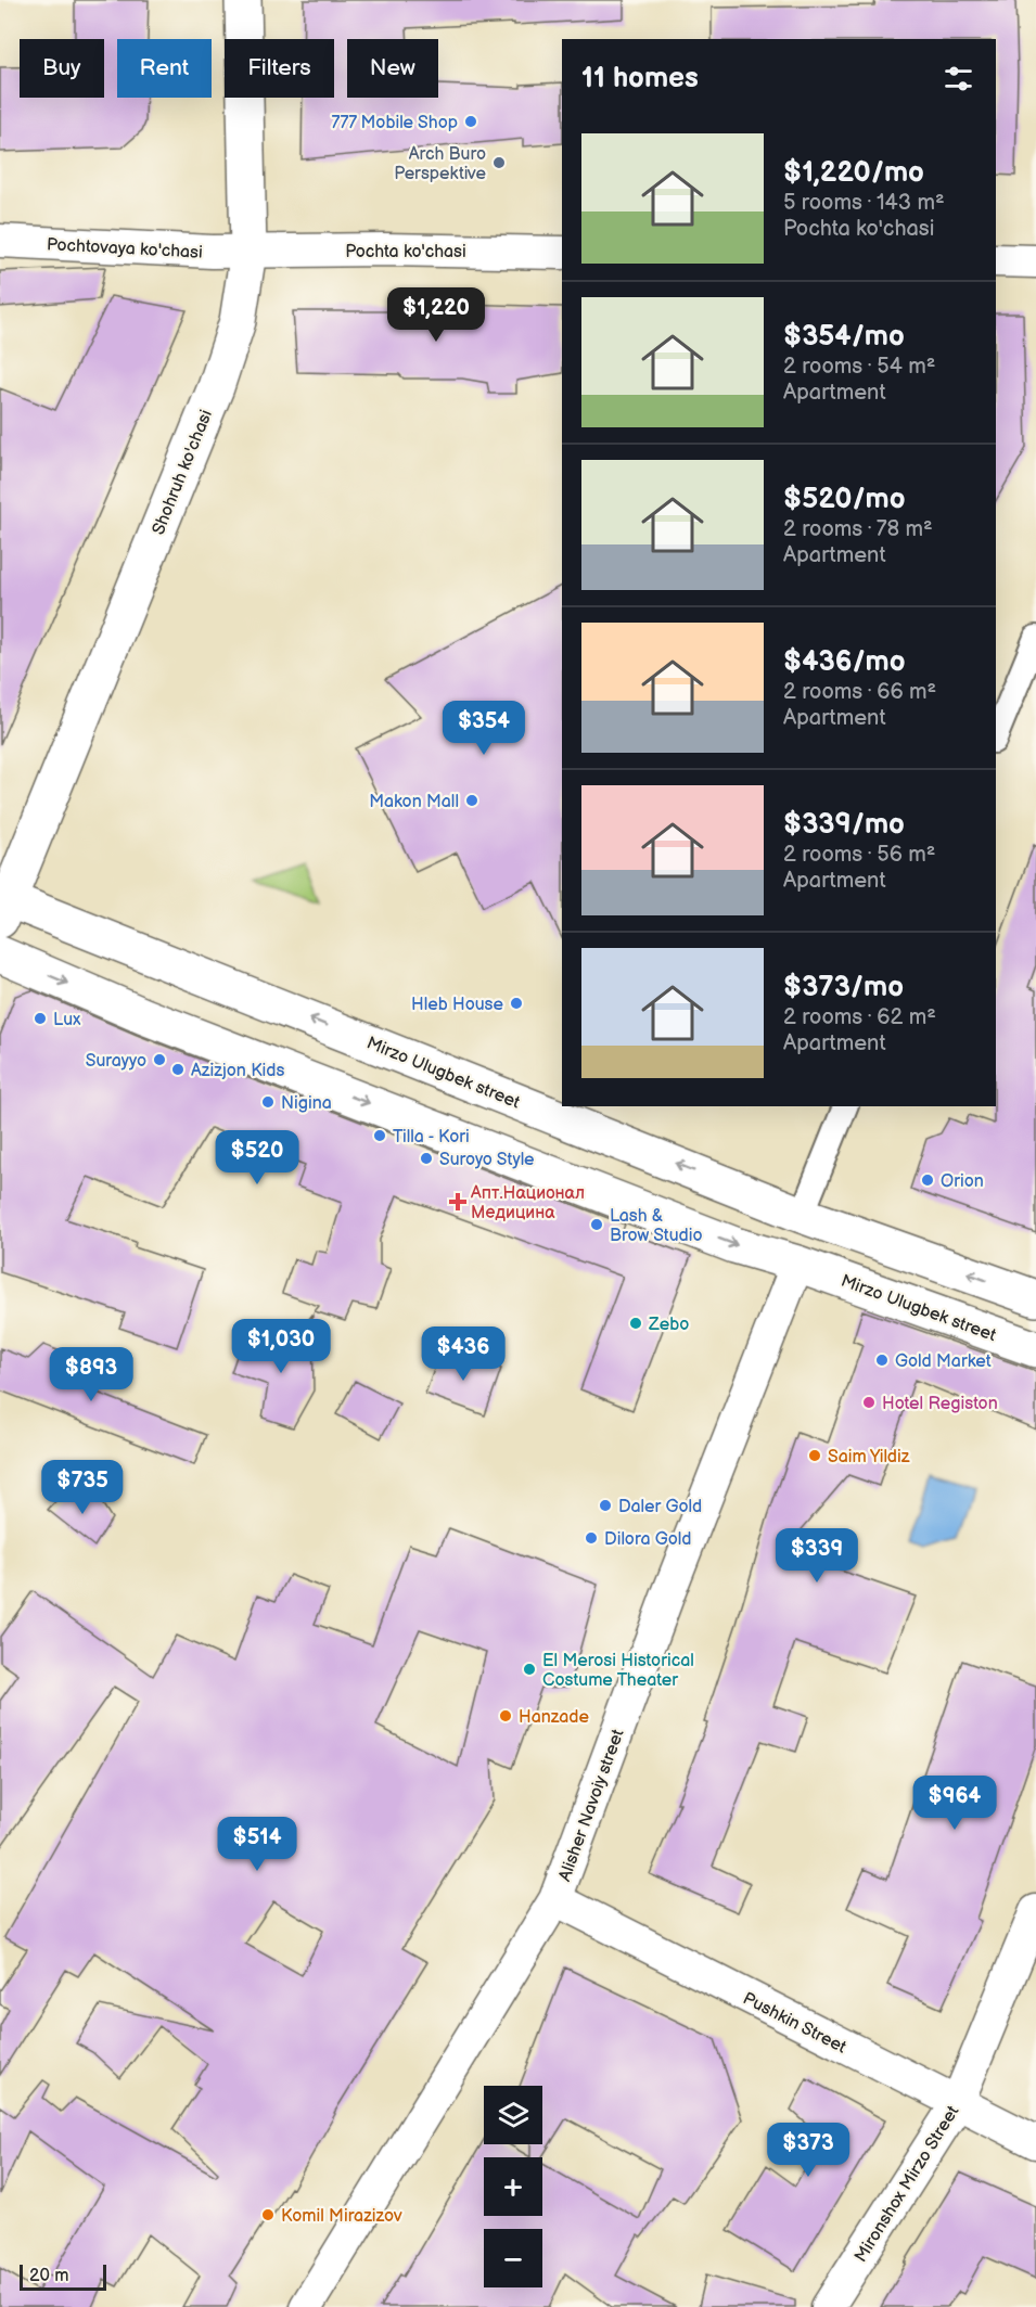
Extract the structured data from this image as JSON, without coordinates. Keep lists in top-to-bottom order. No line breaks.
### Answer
{"streets":{"main road":["Shohruh ko'chasi","Mirzo Ulugbek street"],"street":["Pochtovaya ko'chasi","Pochta ko'chasi","Alisher Navoiy street","Pushkin Street","Mironshox Mirzo Street"]},"crossings":[["Pochtovaya ko'chasi","Pochta ko'chasi"],["Pochtovaya ko'chasi","Shohruh ko'chasi"],["Pochta ko'chasi","Shohruh ko'chasi"],["Shohruh ko'chasi","Mirzo Ulugbek street"],["Mirzo Ulugbek street","Alisher Navoiy street"],["Alisher Navoiy street","Pushkin Street"],["Pushkin Street","Mironshox Mirzo Street"]],"places":{"other":["777 Mobile Shop","Arch Buro Perspektive","Makon Mall","Hleb House","Lux","Surayyo","Azizjon Kids","Nigina","Tilla - Kori","Suroyo Style","Orion","Lash & Brow Studio","Zebo","Gold Market","Hotel Registon","Saim Yildiz","Daler Gold","Dilora Gold","El Merosi Historical Costume Theater","Hanzade","Komil Mirazizov"],"health":["Апт.Национал Медицина"]},"scale_bar":"20 m","page":{"chip":["Buy","Rent","Filters","New"],"heading":"11 homes","list":[{"name":"$1,220/mo","note":"5 rooms · 143 m² · Pochta ko'chasi"},{"name":"$354/mo","note":"2 rooms · 54 m² · Apartment"},{"name":"$520/mo","note":"2 rooms · 78 m² · Apartment"},{"name":"$436/mo","note":"2 rooms · 66 m² · Apartment"},{"name":"$339/mo","note":"2 rooms · 56 m² · Apartment"},{"name":"$373/mo","note":"2 rooms · 62 m² · Apartment"}],"price":["$1,220","$354","$520","$1,030","$436","$893","$735","$339","$964","$514","$373"],"map_buttons":["+","−"],"scale":"20 m"}}
